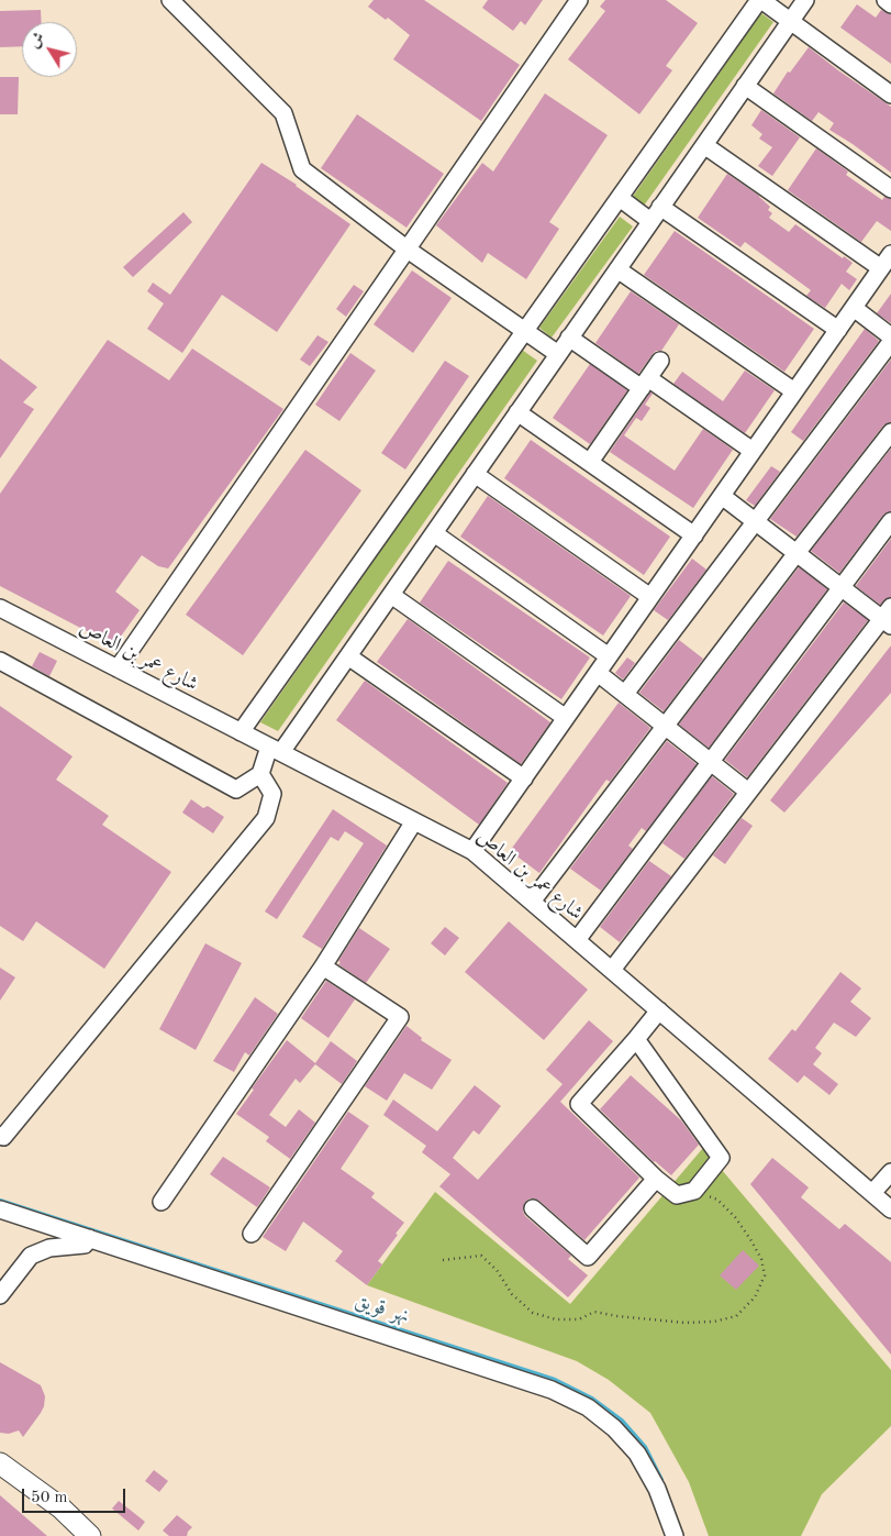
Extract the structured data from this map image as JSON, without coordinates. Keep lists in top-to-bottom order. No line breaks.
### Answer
{"streets":{"street":["شارع عمر بن العاص"]},"water":["نهر قويق"],"scale_bar":"50 m","north":"top left"}
